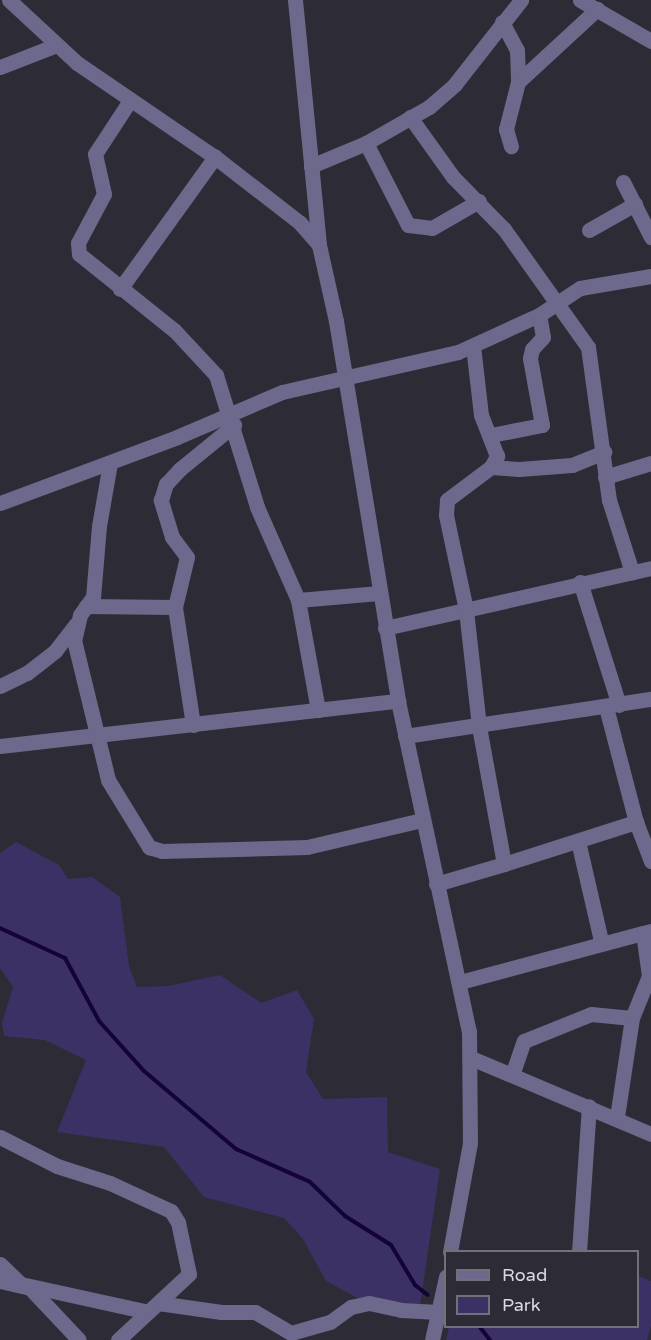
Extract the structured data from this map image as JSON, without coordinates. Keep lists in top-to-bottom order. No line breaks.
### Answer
{"legend":["Road","Park"]}
